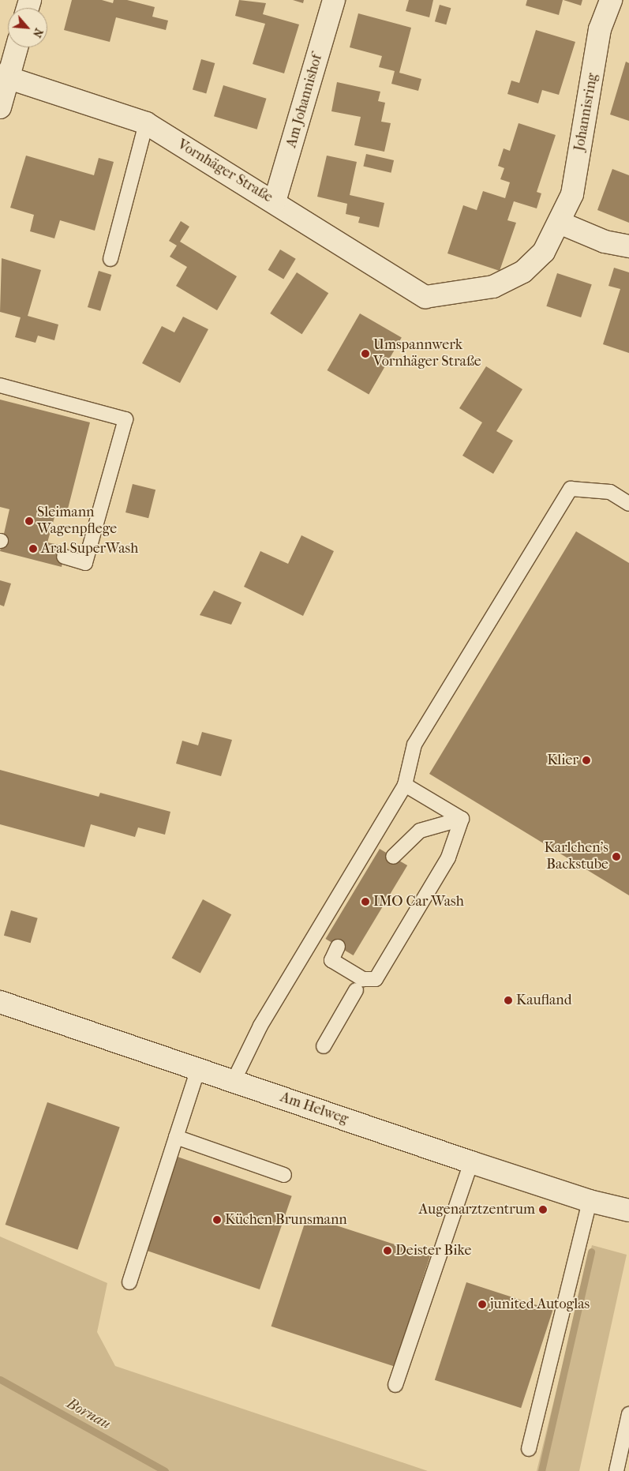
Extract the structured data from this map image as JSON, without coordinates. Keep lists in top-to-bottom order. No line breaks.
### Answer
{"streets":{"street":["Am Johannishof","Johannisring","Vornhäger Straße","Am Helweg"]},"crossings":[["Am Johannishof","Vornhäger Straße"],["Johannisring","Vornhäger Straße"]],"water":["Bornau"],"places":["Umspannwerk Vornhäger Straße","Sleimann Wagenpflege","Aral SuperWash","Klier","Karlchen's Backstube","IMO Car Wash","Kaufland","Augenarztzentrum","Küchen Brunsmann","Deister Bike","junited Autoglas"],"north":"bottom right"}
